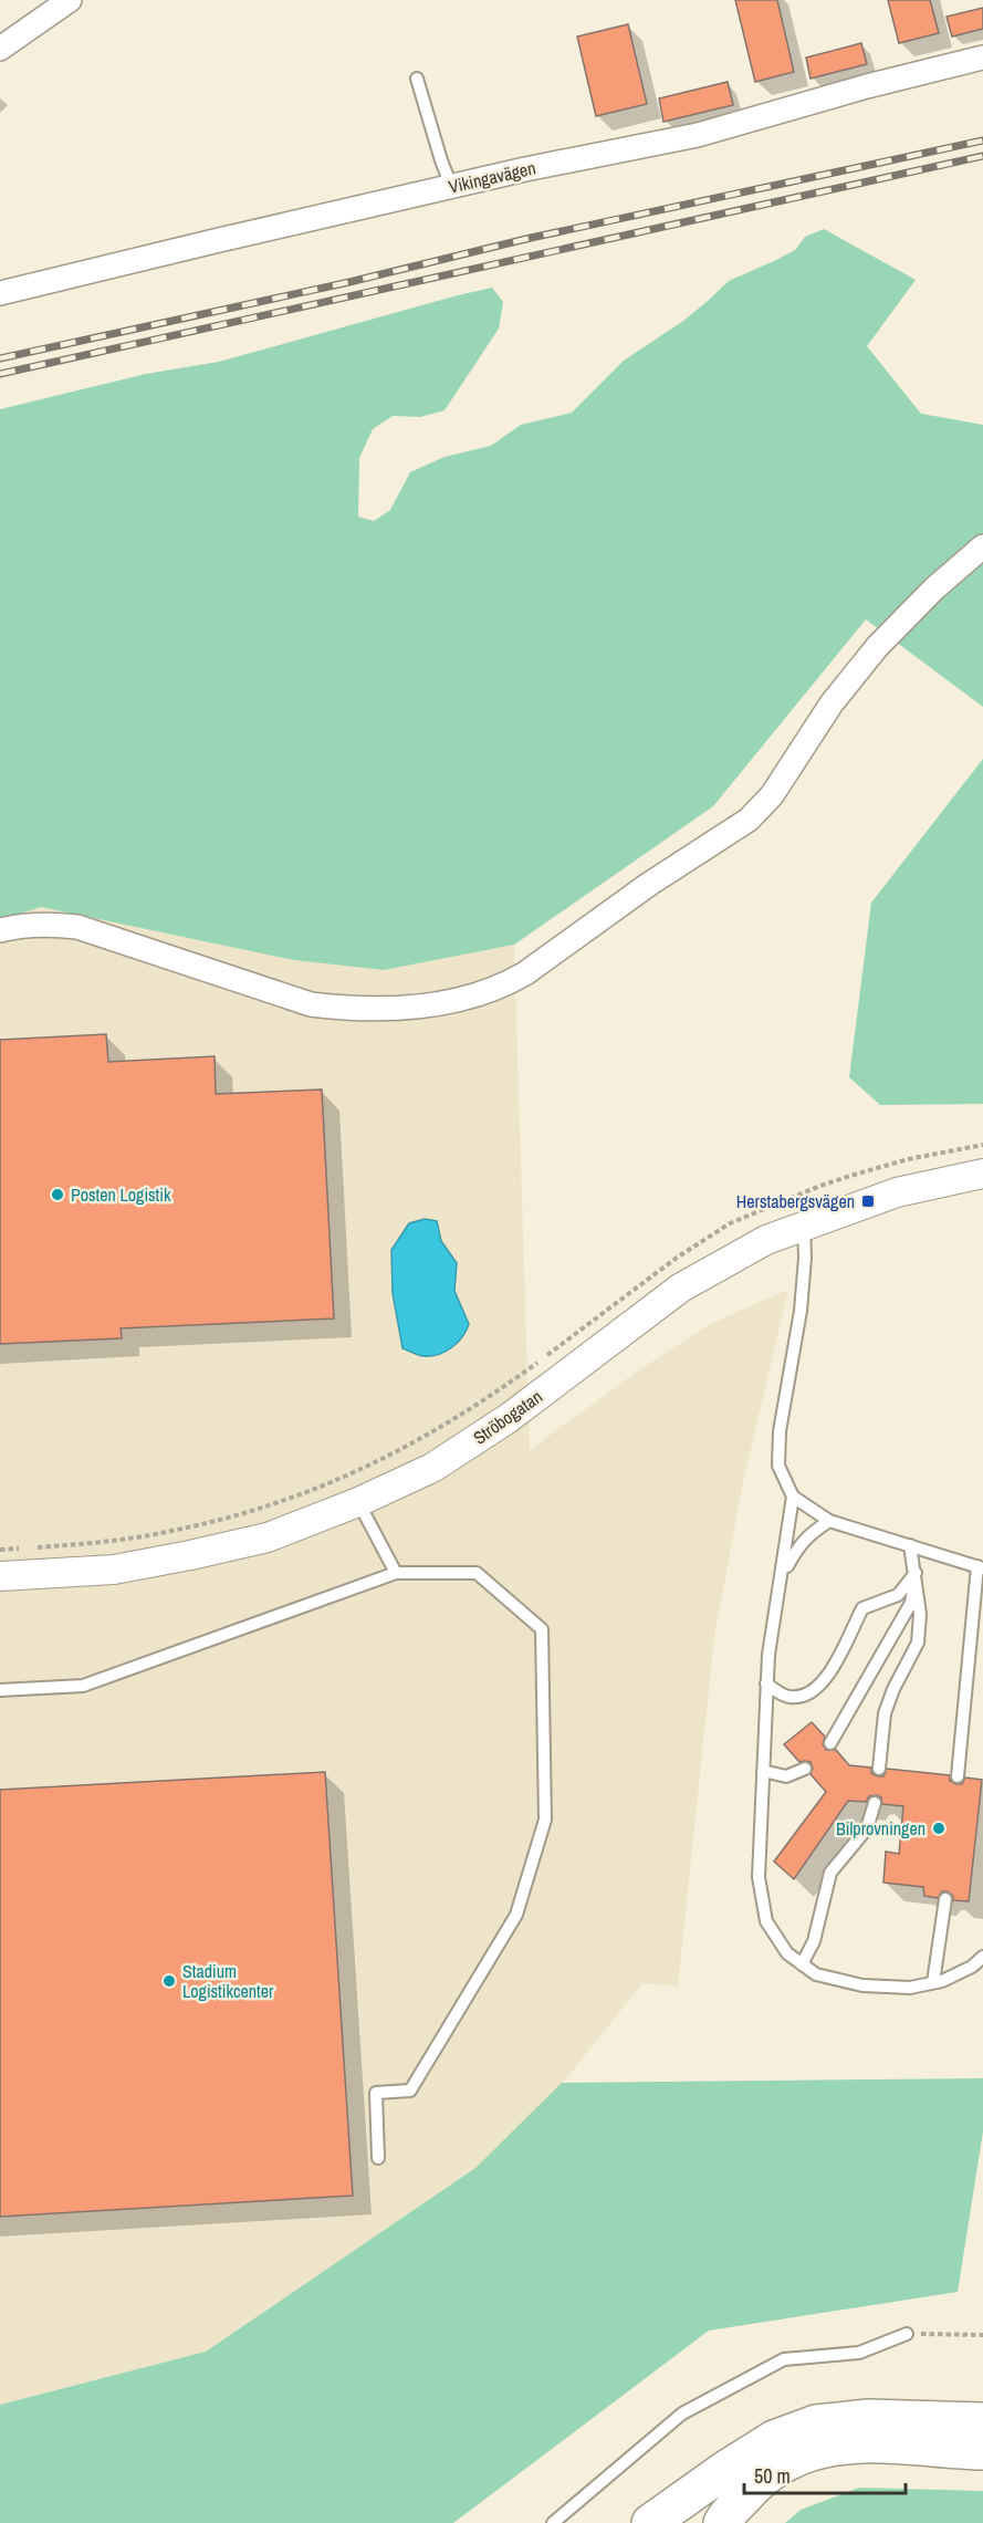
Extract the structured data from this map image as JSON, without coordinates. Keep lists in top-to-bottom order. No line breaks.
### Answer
{"streets":{"street":["Vikingavägen","Ströbogatan"]},"places":{"other":["Posten Logistik","Bilprovningen","Stadium Logistikcenter"],"transit":["Herstabergsvägen"]},"scale_bar":"50 m"}
